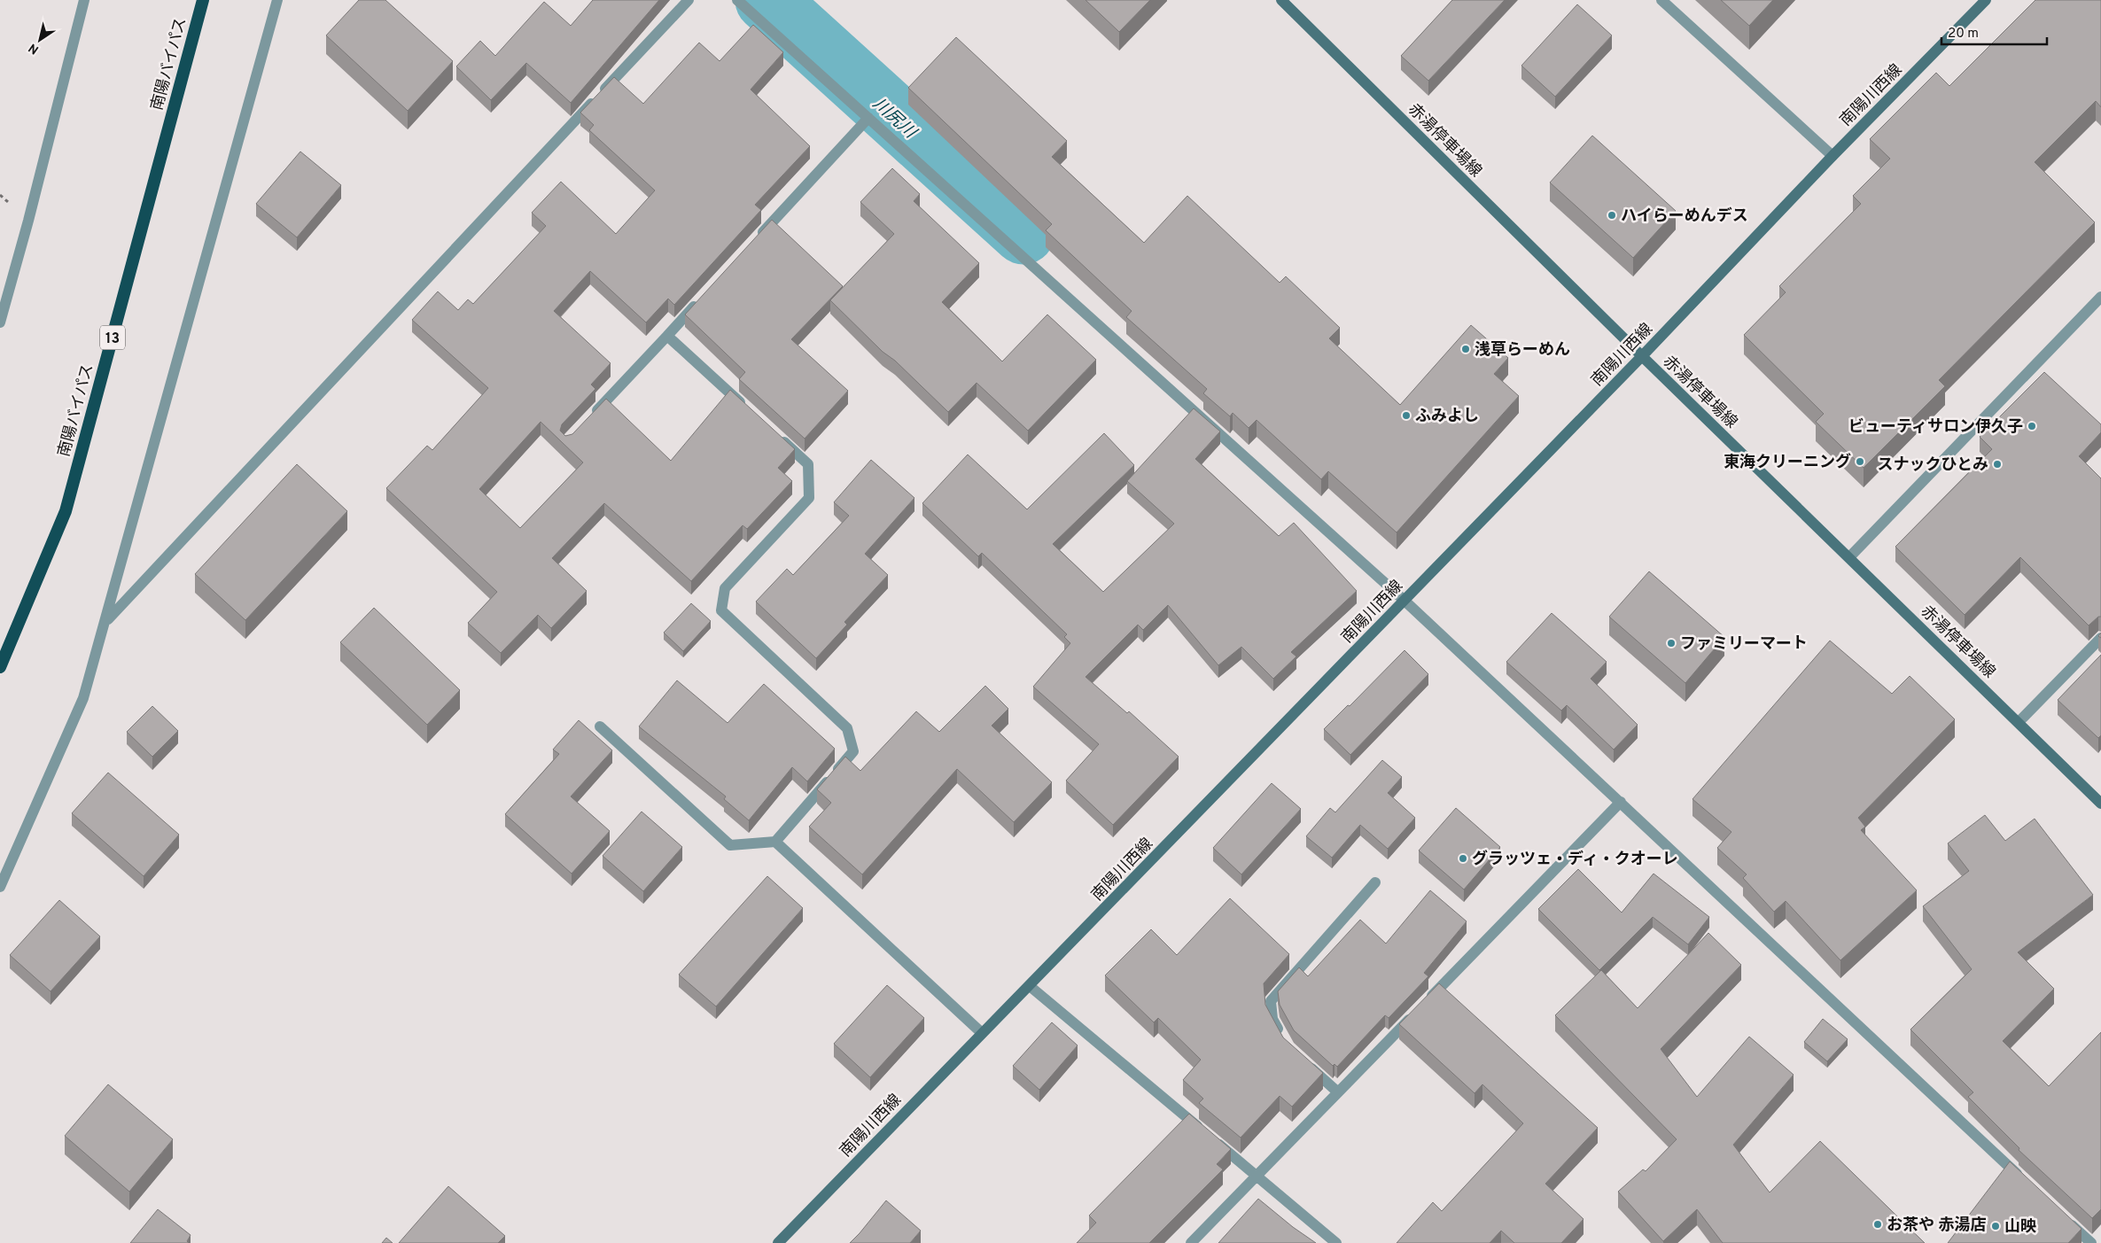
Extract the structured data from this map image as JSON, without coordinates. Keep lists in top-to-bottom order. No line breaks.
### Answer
{"streets":{"highway":["南陽バイパス","13"],"main road":["南陽川西線","赤湯停車場線"]},"crossings":[["南陽川西線","赤湯停車場線"]],"water":["川尻川"],"places":["ハイらーめんデス","浅草らーめん","ふみよし","ビューティサロン伊久子","東海クリーニング","スナックひとみ","ファミリーマート","グラッツェ・ディ・クオーレ","お茶や 赤湯店","山映"],"scale_bar":"20 m","north":"bottom left"}
